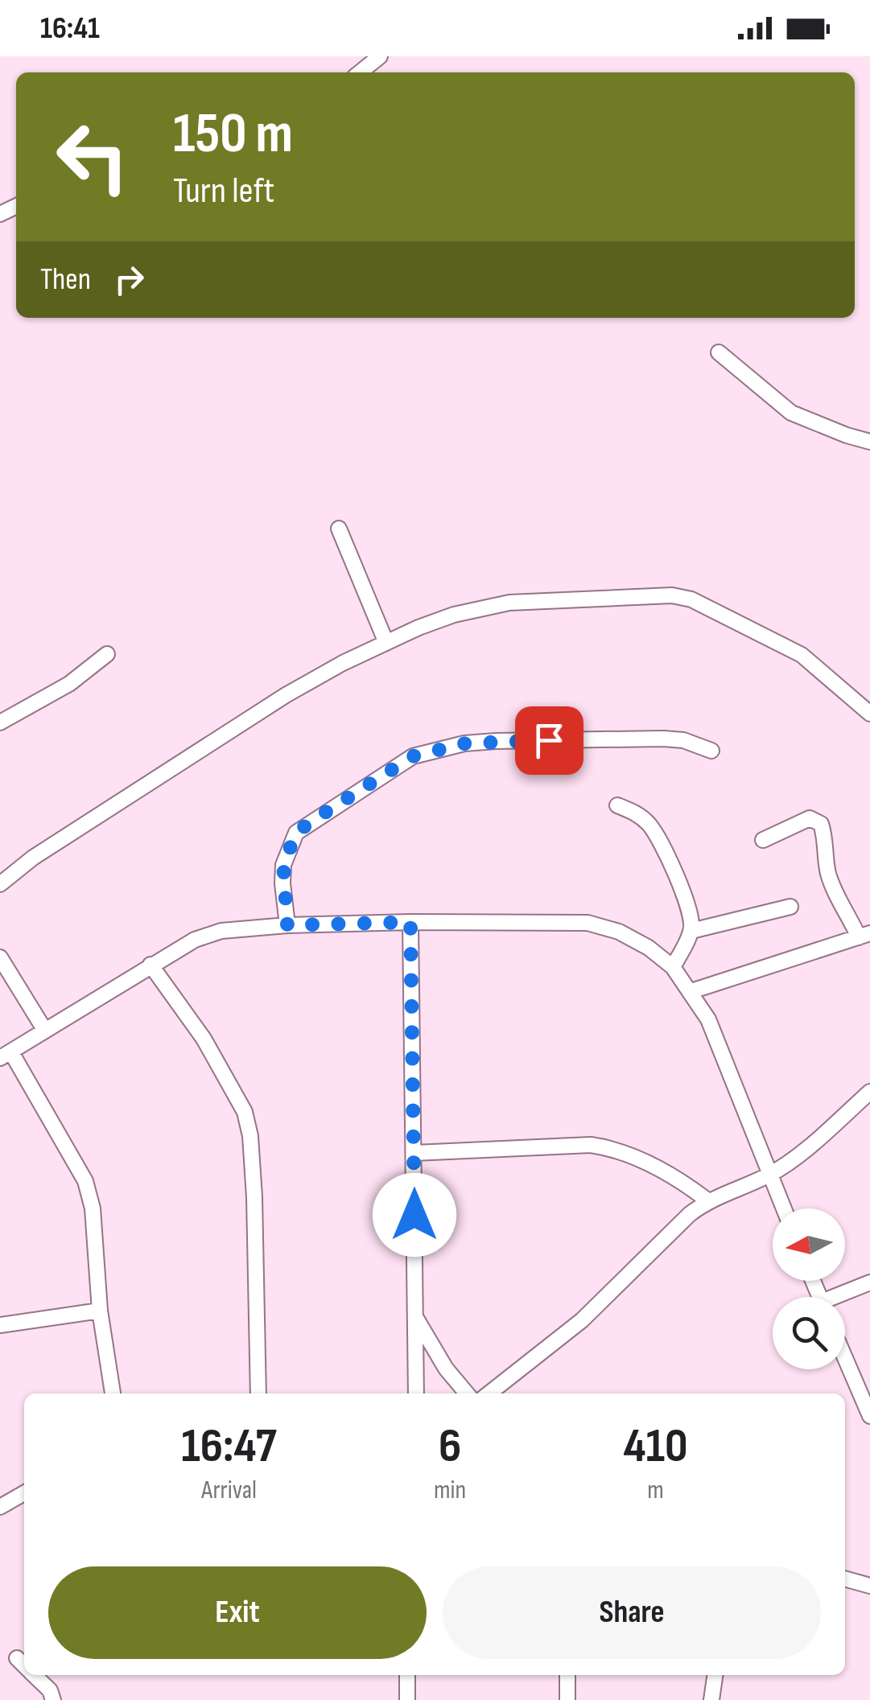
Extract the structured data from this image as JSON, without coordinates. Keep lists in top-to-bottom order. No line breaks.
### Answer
{"north":"left","page":{"status":"16:41","turn":["150 m","Turn left"],"then":"Then","eta":["16:47","Arrival","6","min","410","m"],"buttons":["Exit","Share"]}}
